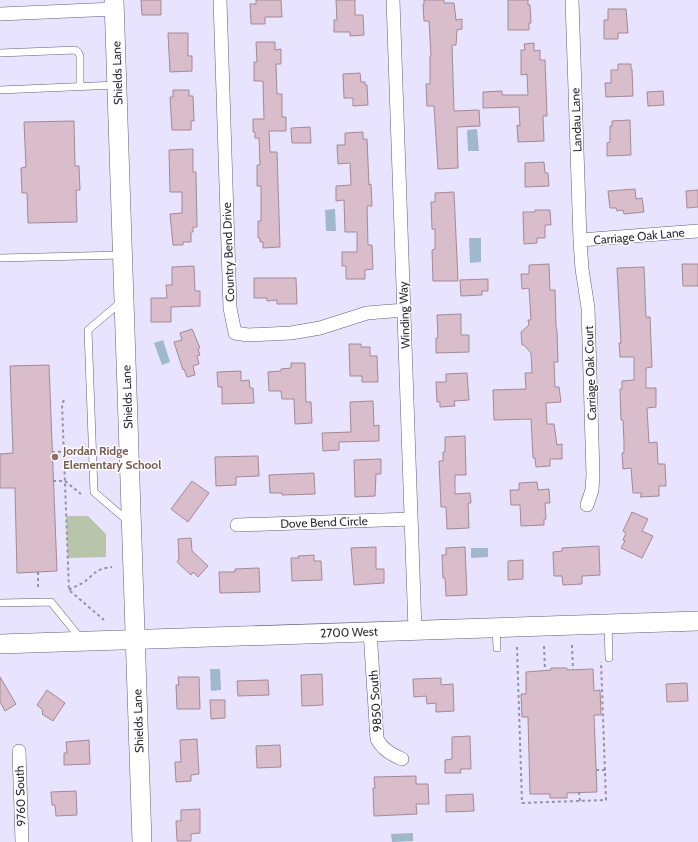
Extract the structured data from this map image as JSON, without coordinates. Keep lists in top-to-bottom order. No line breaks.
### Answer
{"streets":{"main road":["Shields Lane","2700 West"],"street":["Landau Lane","Carriage Oak Lane","Country Bend Drive","Winding Way","Carriage Oak Court","Dove Bend Circle","9850 South","9760 South"]},"crossings":[["Shields Lane","2700 West"],["Landau Lane","Carriage Oak Lane"],["Landau Lane","Carriage Oak Court"],["Carriage Oak Lane","Carriage Oak Court"],["Country Bend Drive","Winding Way"],["Winding Way","Dove Bend Circle"],["Winding Way","2700 West"],["2700 West","9850 South"]],"places":["Jordan Ridge Elementary School"]}
